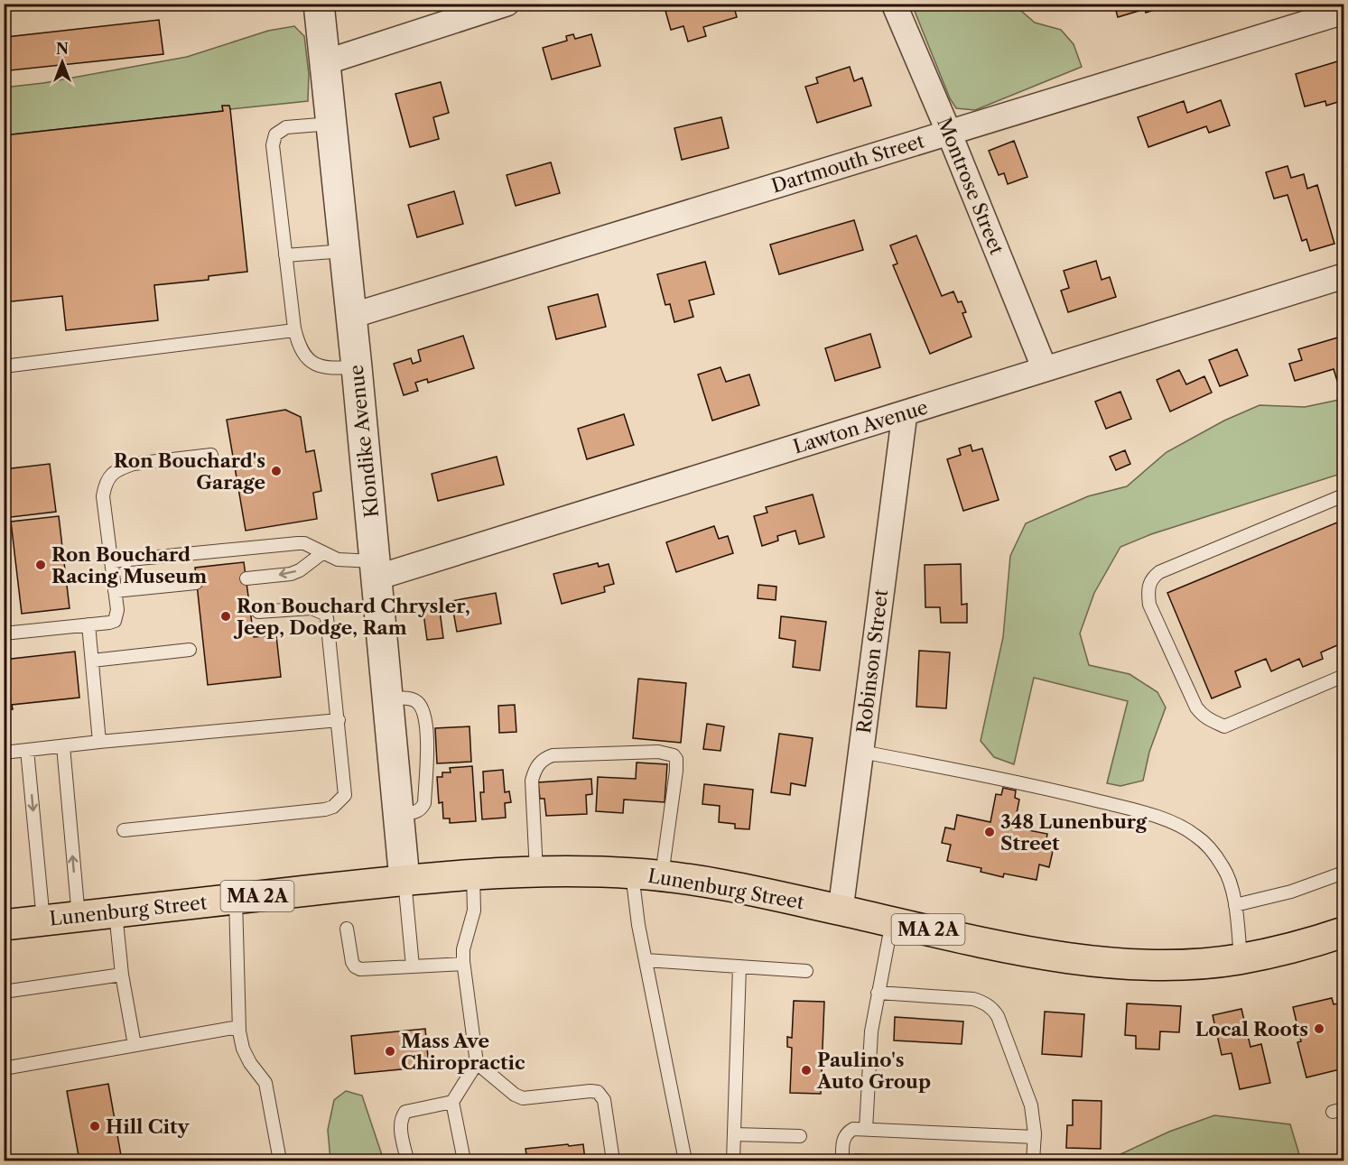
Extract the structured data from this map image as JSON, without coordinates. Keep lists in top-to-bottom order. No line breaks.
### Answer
{"streets":{"main road":["Lunenburg Street","MA 2A"],"street":["Dartmouth Street","Montrose Street","Lawton Avenue","Klondike Avenue","Robinson Street"]},"crossings":[["Dartmouth Street","Montrose Street"],["Dartmouth Street","Klondike Avenue"],["Montrose Street","Lawton Avenue"],["Lawton Avenue","Klondike Avenue"],["Lawton Avenue","Robinson Street"],["Klondike Avenue","Lunenburg Street"],["Robinson Street","Lunenburg Street"]],"places":["Ron Bouchard's Garage","Ron Bouchard Racing Museum","Ron Bouchard Chrysler, Jeep, Dodge, Ram","348 Lunenburg Street","Local Roots","Mass Ave Chiropractic","Paulino's Auto Group","Hill City"],"north":"top"}
